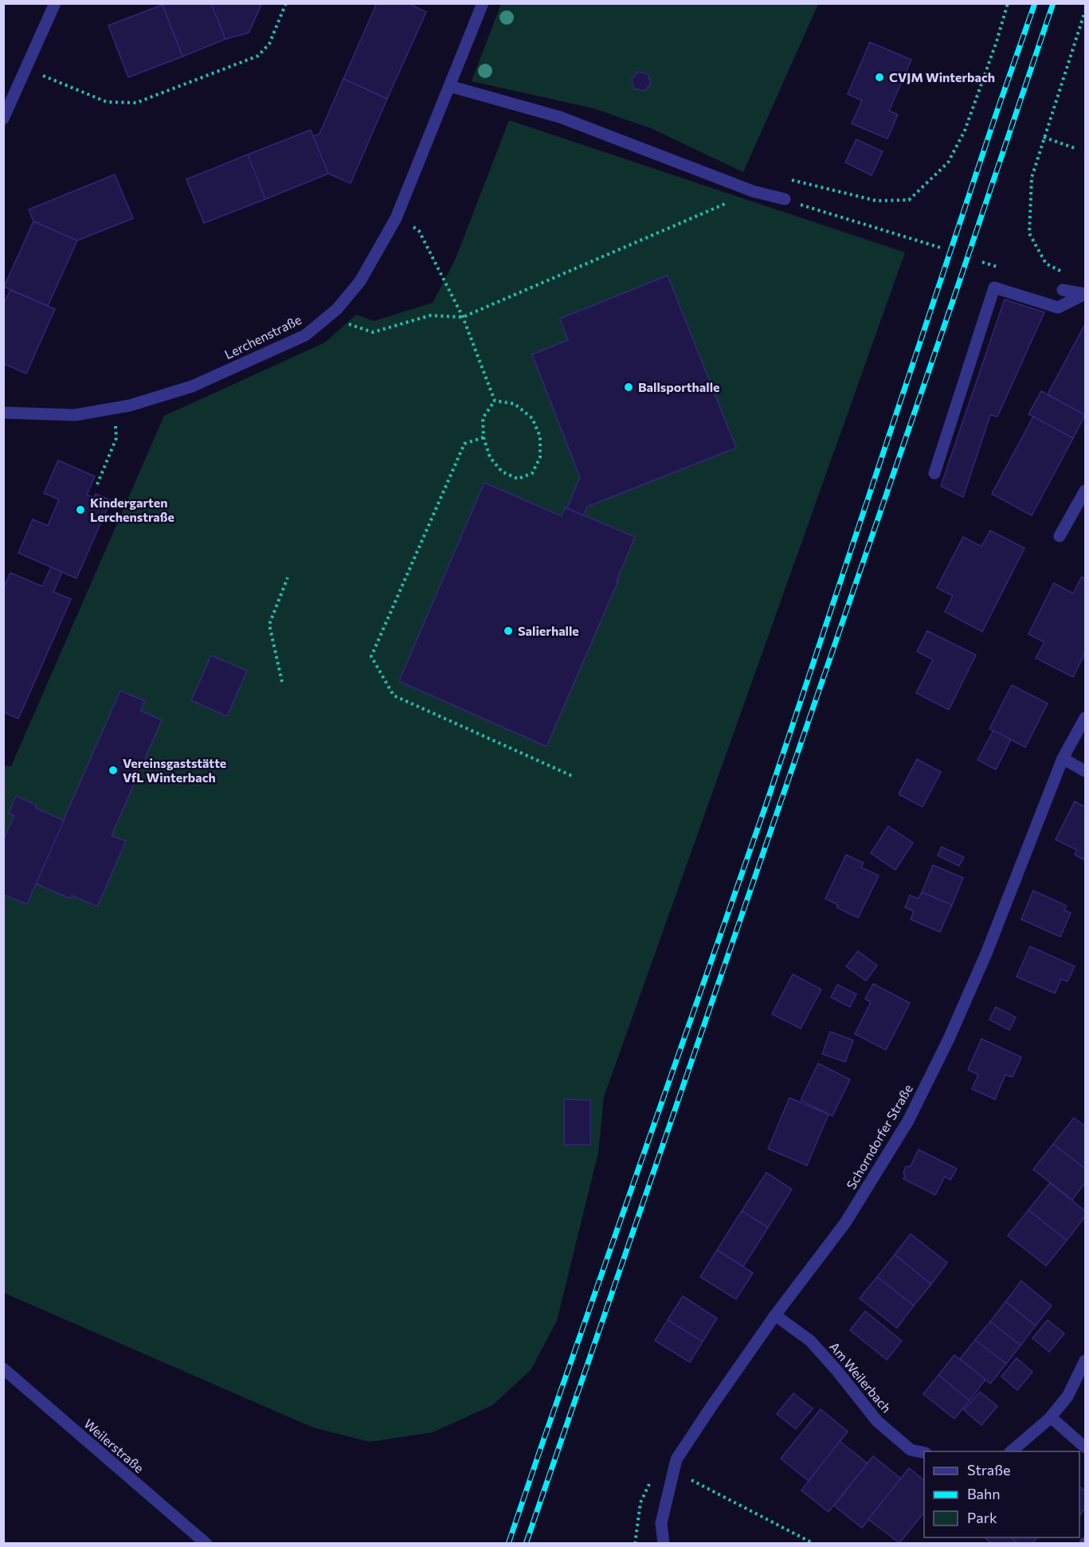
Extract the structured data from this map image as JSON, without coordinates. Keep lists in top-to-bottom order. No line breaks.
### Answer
{"streets":{"street":["Lerchenstraße","Schorndorfer Straße","Am Weilerbach","Weilerstraße"]},"crossings":[["Schorndorfer Straße","Am Weilerbach"]],"places":["CVJM Winterbach","Ballsporthalle","Kindergarten Lerchenstraße","Salierhalle","Vereinsgaststätte VfL Winterbach"],"legend":["Straße","Bahn","Park"]}
